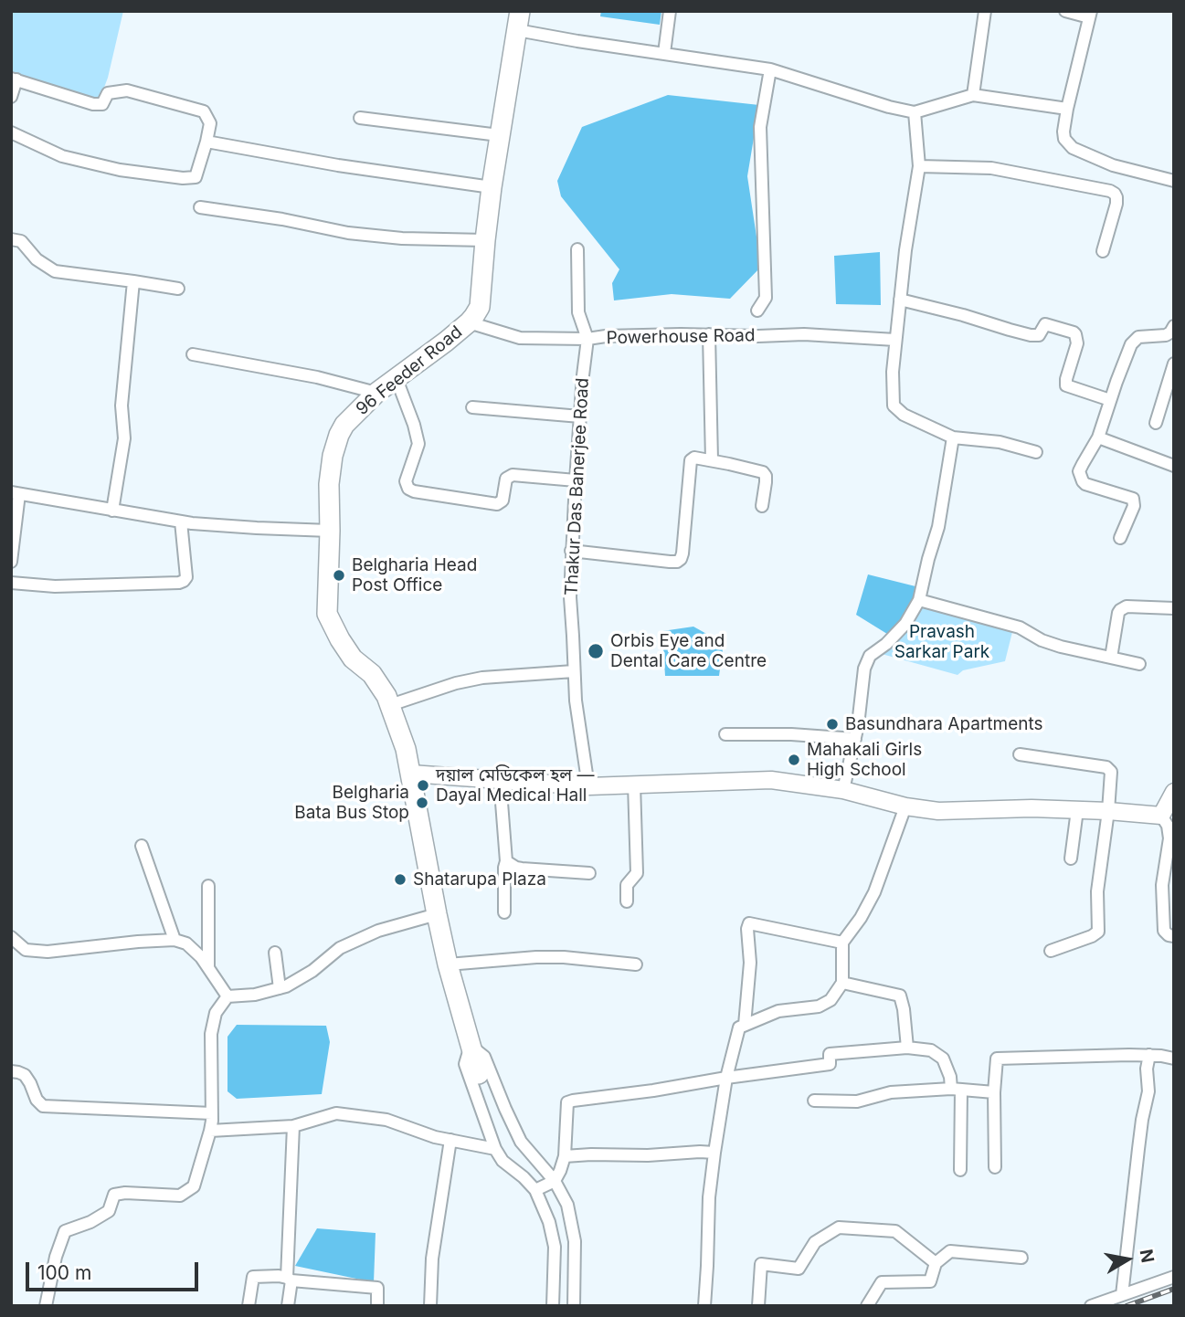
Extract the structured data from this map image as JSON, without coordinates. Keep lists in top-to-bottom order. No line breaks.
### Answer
{"streets":{"main road":["96 Feeder Road"],"street":["Powerhouse Road","Thakur Das Banerjee Road"]},"crossings":[["Powerhouse Road","96 Feeder Road"],["Powerhouse Road","Thakur Das Banerjee Road"]],"parks":["Pravash Sarkar Park"],"places":["Belgharia Head Post Office","Orbis Eye and Dental Care Centre","Basundhara Apartments","Mahakali Girls High School","দয়াল মেডিকেল হল — Dayal Medical Hall","Belgharia Bata Bus Stop","Shatarupa Plaza"],"scale_bar":"100 m","north":"right"}
